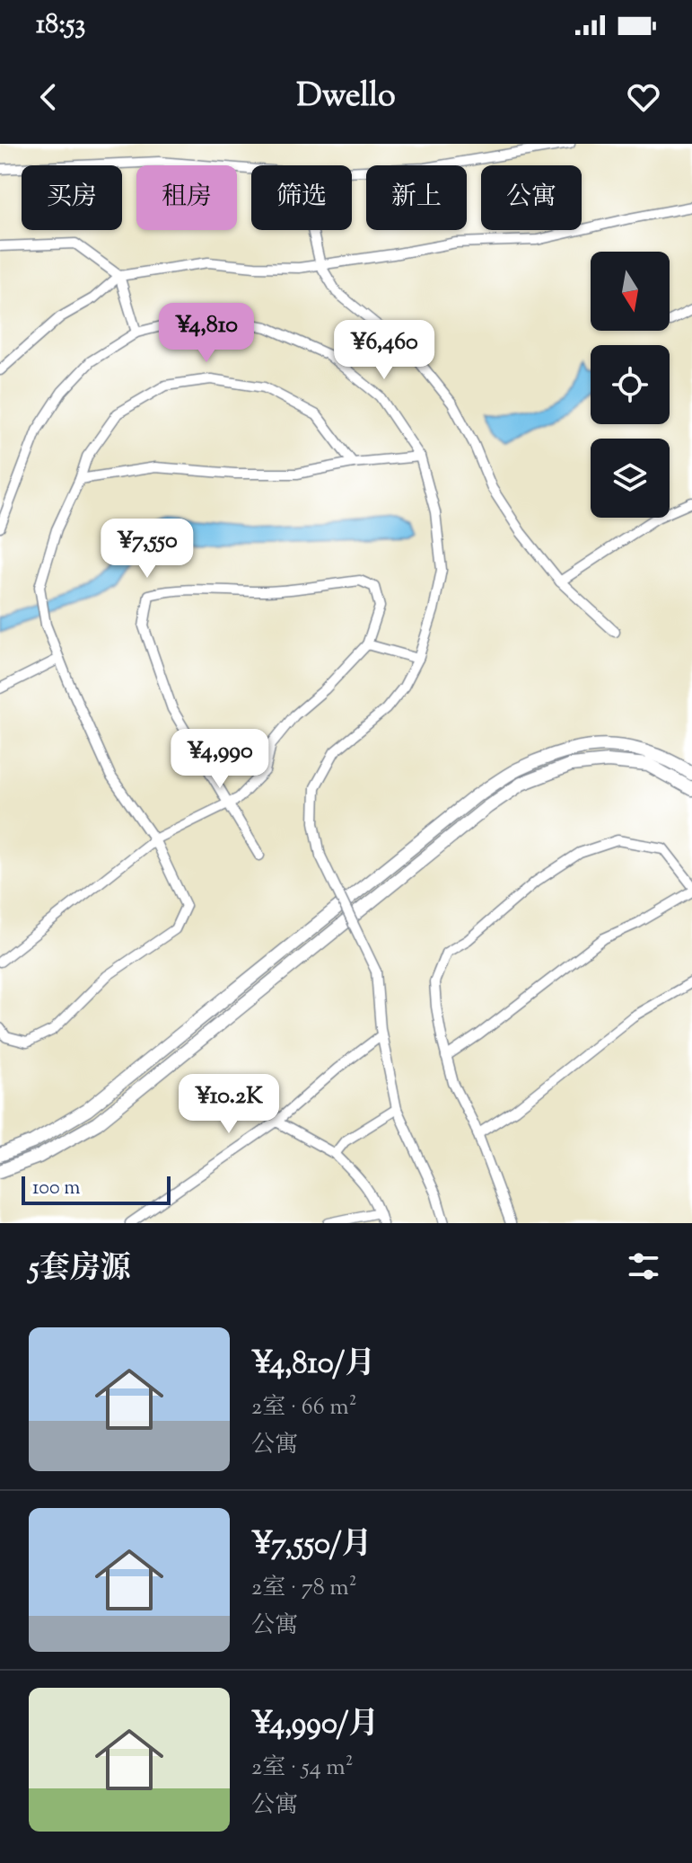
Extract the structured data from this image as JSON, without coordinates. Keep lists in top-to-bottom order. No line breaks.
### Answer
{"scale_bar":"100 m","north":"bottom","page":{"status":"18:53","header":"Dwello","chip":["买房","租房","筛选","新上","公寓"],"price":["¥4,810","¥6,460","¥7,550","¥4,990","¥10.2K"],"scale":"100 m","heading":"5套房源","list":[{"name":"¥4,810/月","note":"2室 · 66 m² · 公寓"},{"name":"¥7,550/月","note":"2室 · 78 m² · 公寓"},{"name":"¥4,990/月","note":"2室 · 54 m² · 公寓"}]}}
